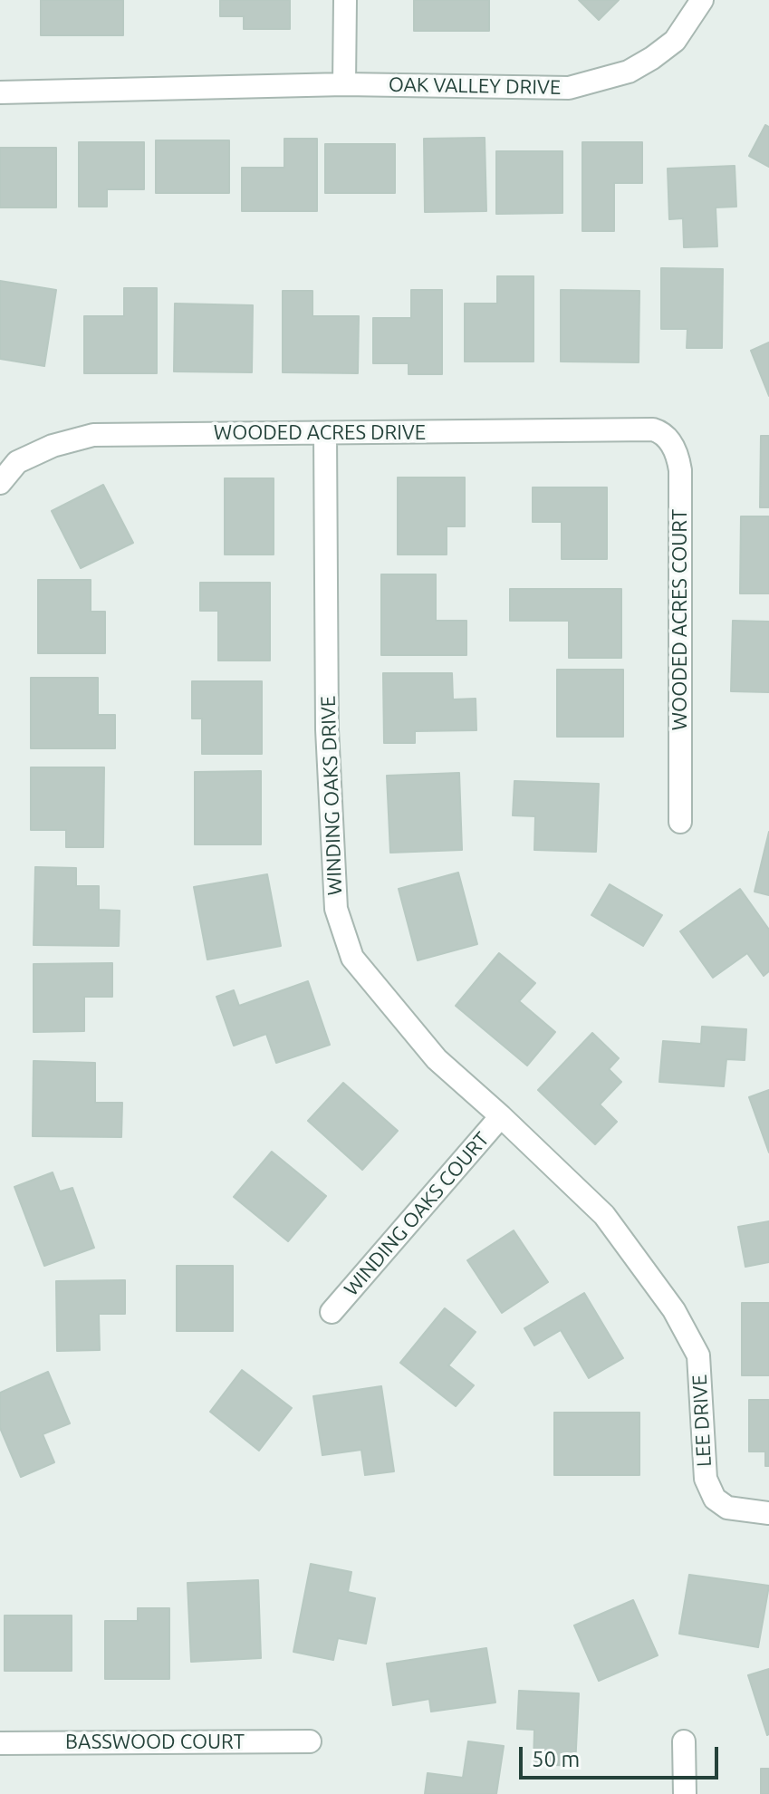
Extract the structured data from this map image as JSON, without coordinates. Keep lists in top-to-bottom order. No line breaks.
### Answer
{"streets":{"street":["OAK VALLEY DRIVE","WOODED ACRES DRIVE","WOODED ACRES COURT","WINDING OAKS DRIVE","WINDING OAKS COURT","LEE DRIVE","BASSWOOD COURT"]},"crossings":[["WOODED ACRES DRIVE","WOODED ACRES COURT"],["WOODED ACRES DRIVE","WINDING OAKS DRIVE"],["WINDING OAKS DRIVE","WINDING OAKS COURT"],["WINDING OAKS DRIVE","LEE DRIVE"]],"scale_bar":"50 m"}
